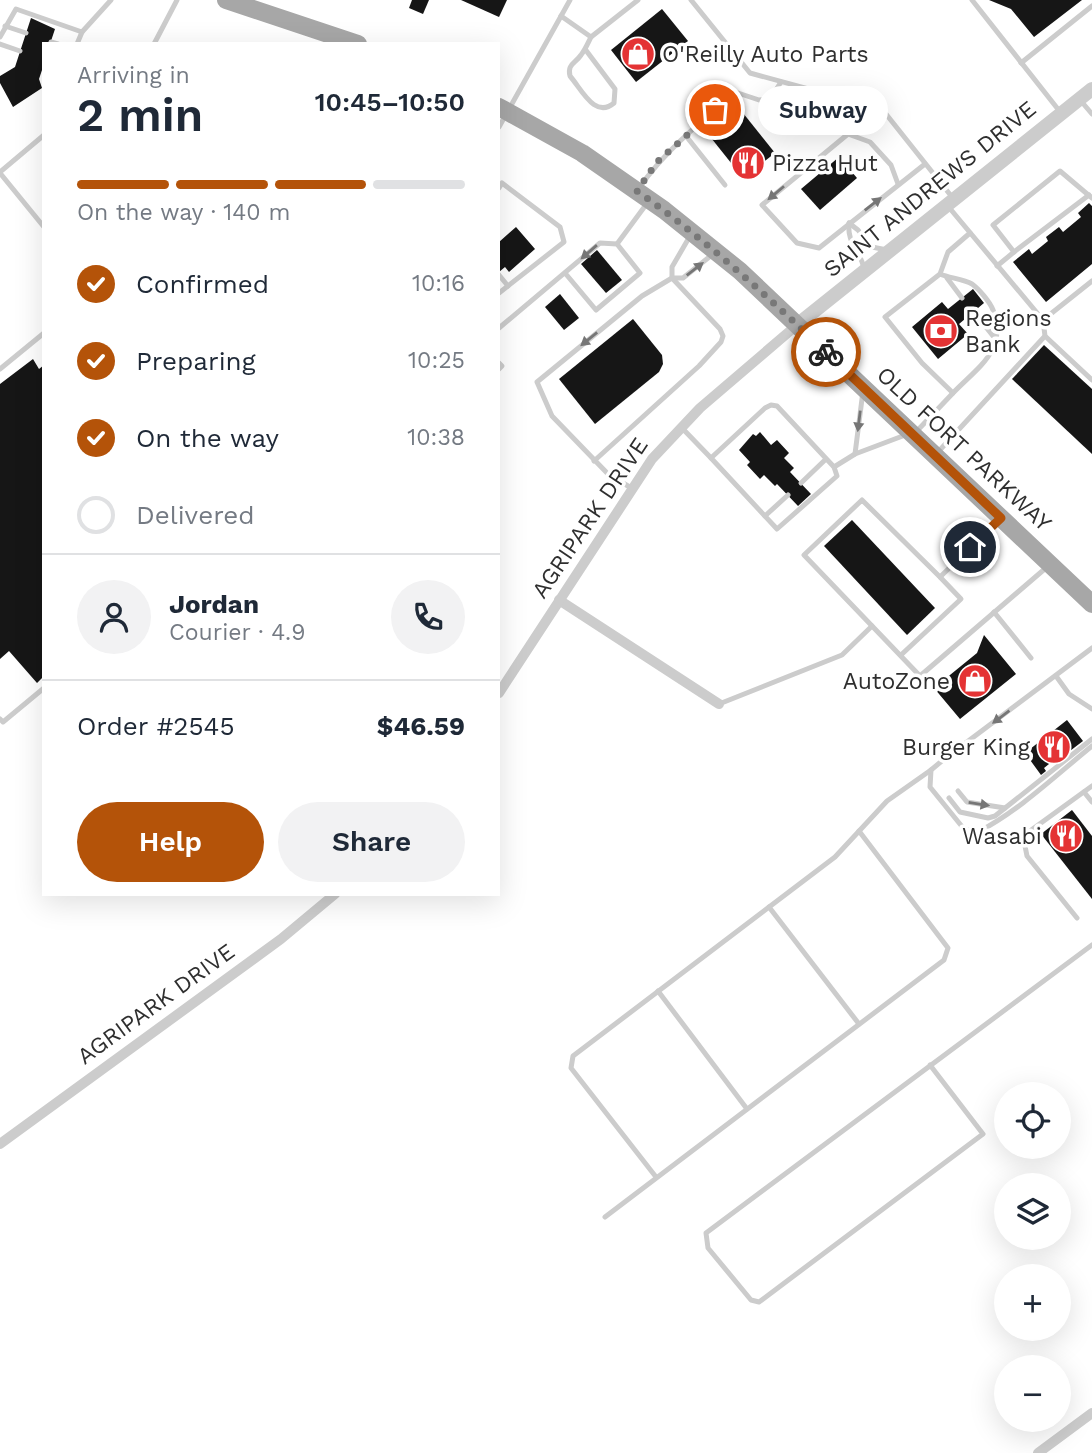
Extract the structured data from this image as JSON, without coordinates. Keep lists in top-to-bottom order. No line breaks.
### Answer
{"streets":{"main road":["OLD FORT PARKWAY"],"street":["SAINT ANDREWS DRIVE","AGRIPARK DRIVE"]},"crossings":[["SAINT ANDREWS DRIVE","OLD FORT PARKWAY"],["SAINT ANDREWS DRIVE","AGRIPARK DRIVE"],["OLD FORT PARKWAY","AGRIPARK DRIVE"]],"places":{"shop":["O'Reilly Auto Parts","AutoZone"],"other":["Subway"],"restaurant":["Pizza Hut","Burger King","Wasabi"],"bank":["Regions Bank"]},"page":{"heading":["2 min","Arriving in","10:45–10:50"],"panel":["Jordan","Courier · 4.9","Order #2545","$46.59"],"bubble":"Subway","bar":"On the way · 140 m","list":[["Confirmed","10:16"],["Preparing","10:25"],["On the way","10:38"],"Delivered"],"buttons":["Help","Share"],"map_buttons":["+","−"]}}
